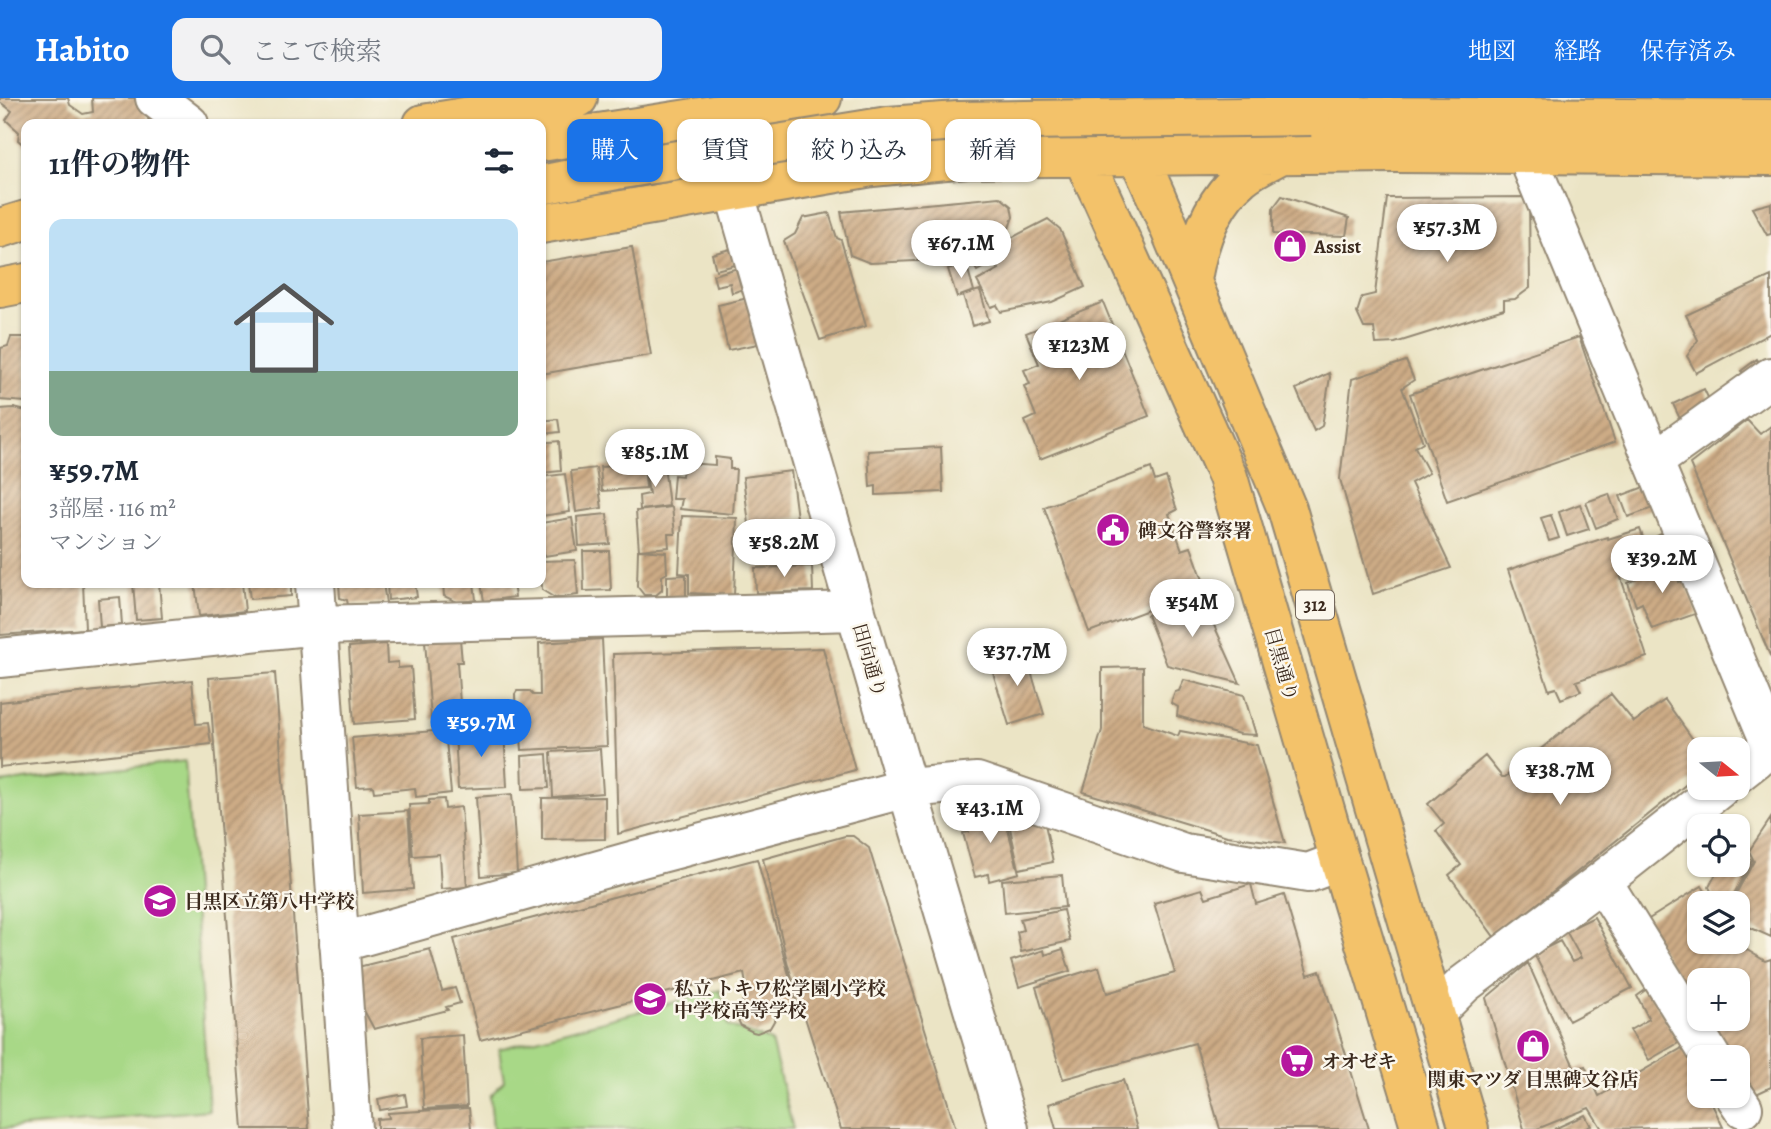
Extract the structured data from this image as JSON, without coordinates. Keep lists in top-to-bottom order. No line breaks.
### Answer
{"streets":{"main road":["312","目黒通り"],"street":["田向通り"]},"places":{"shop":["Assist","関東マツダ 目黒碑文谷店"],"public building":["碑文谷警察署"],"school or university":["目黒区立第八中学校","私立 トキワ松学園小学校 中学校高等学校"],"supermarket":["オオゼキ"]},"north":"right","page":{"header":"Habito","search":"ここで検索","nav":["地図","経路","保存済み"],"chip":["購入","賃貸","絞り込み","新着"],"heading":"11件の物件","list":[{"name":"¥59.7M","note":"3部屋 · 116 m² · マンション"}],"price":["¥57.3M","¥67.1M","¥123M","¥85.1M","¥58.2M","¥39.2M","¥54M","¥37.7M","¥59.7M","¥38.7M","¥43.1M"],"map_buttons":["+","−"]}}
